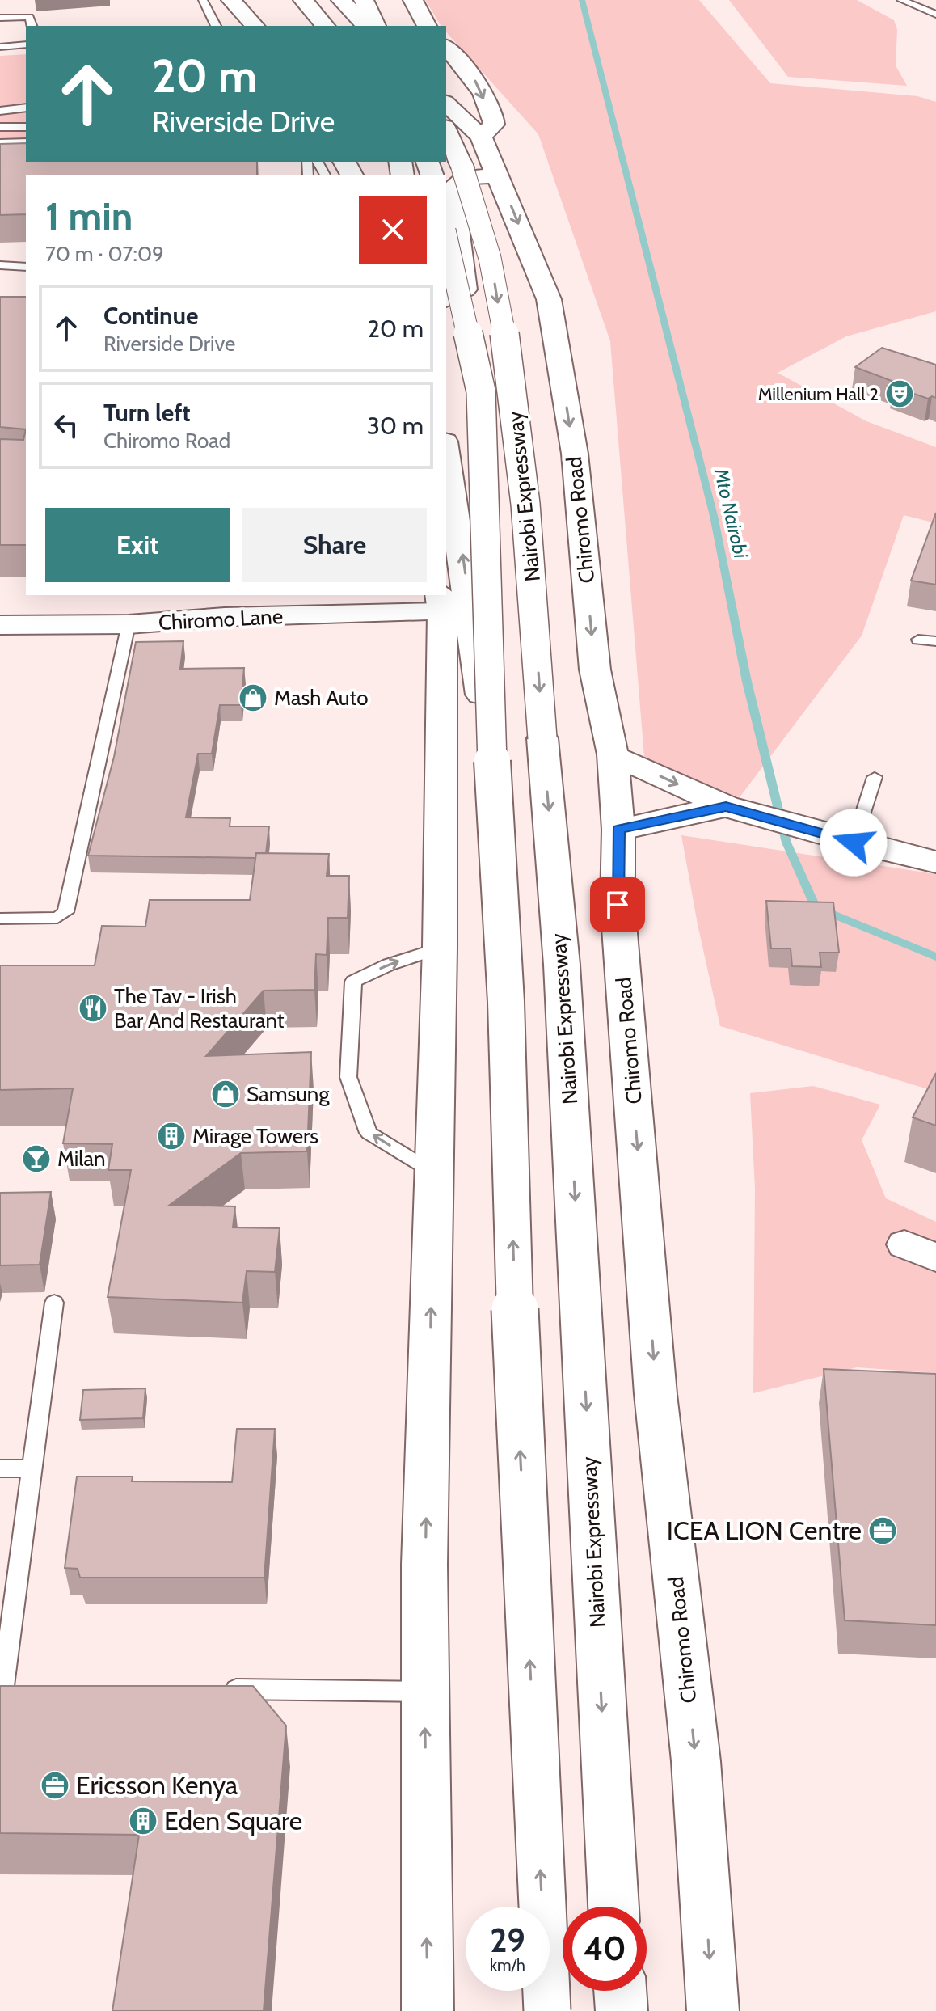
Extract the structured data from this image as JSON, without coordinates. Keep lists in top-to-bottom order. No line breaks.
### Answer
{"streets":{"main road":["Nairobi Expressway","Chiromo Road","Chiromo Lane"]},"crossings":[["Nairobi Expressway","Chiromo Road"]],"water":["Mto Nairobi"],"places":{"theatre":["Millenium Hall 2"],"shop":["Mash Auto","Samsung"],"restaurant":["The Tav - Irish Bar And Restaurant"],"building":["Mirage Towers","Eden Square"],"bar":["Milan"],"office":["ICEA LION Centre","Ericsson Kenya"]},"page":{"turn":["20 m","Riverside Drive"],"heading":["1 min","70 m · 07:09"],"list":[{"name":"Continue","note":"Riverside Drive","value":"20 m"},{"name":"Turn left","note":"Chiromo Road","value":"30 m"}],"buttons":["Exit","Share"],"speed":"29 km/h","limit":"40"}}
